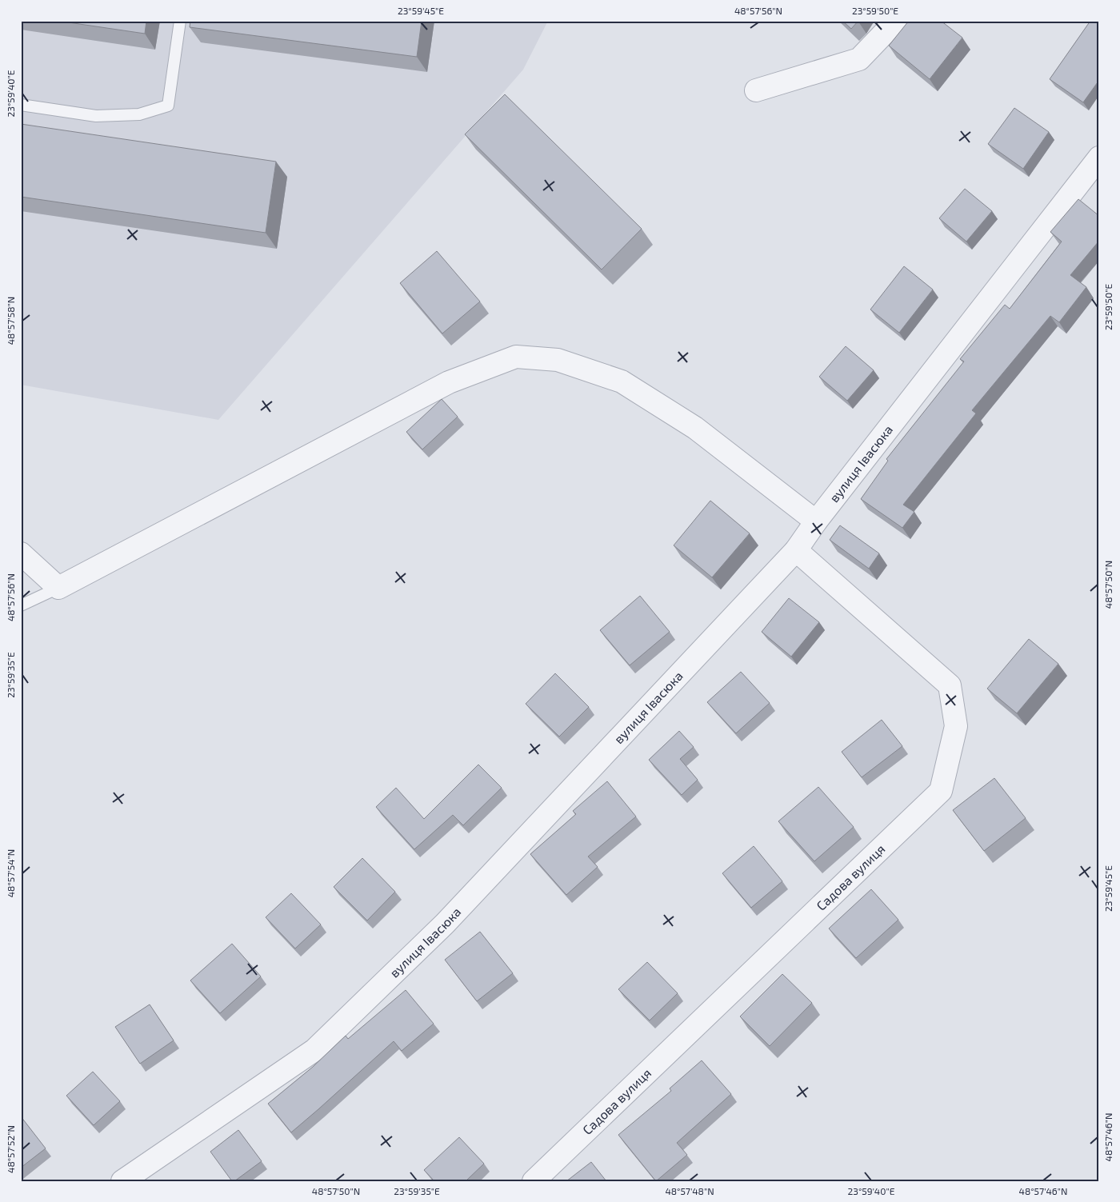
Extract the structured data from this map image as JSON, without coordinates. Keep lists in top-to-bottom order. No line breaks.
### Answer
{"streets":{"street":["вулиця Івасюка","Садова вулиця"]},"crossings":[["вулиця Івасюка","Садова вулиця"]],"coordinates":["23°59'45\"E","48°57'56\"N","23°59'50\"E","23°59'40\"E","48°57'58\"N","48°57'50\"N","23°59'35\"E","48°57'54\"N","48°57'46\"N","48°57'52\"N","48°57'48\"N"]}
